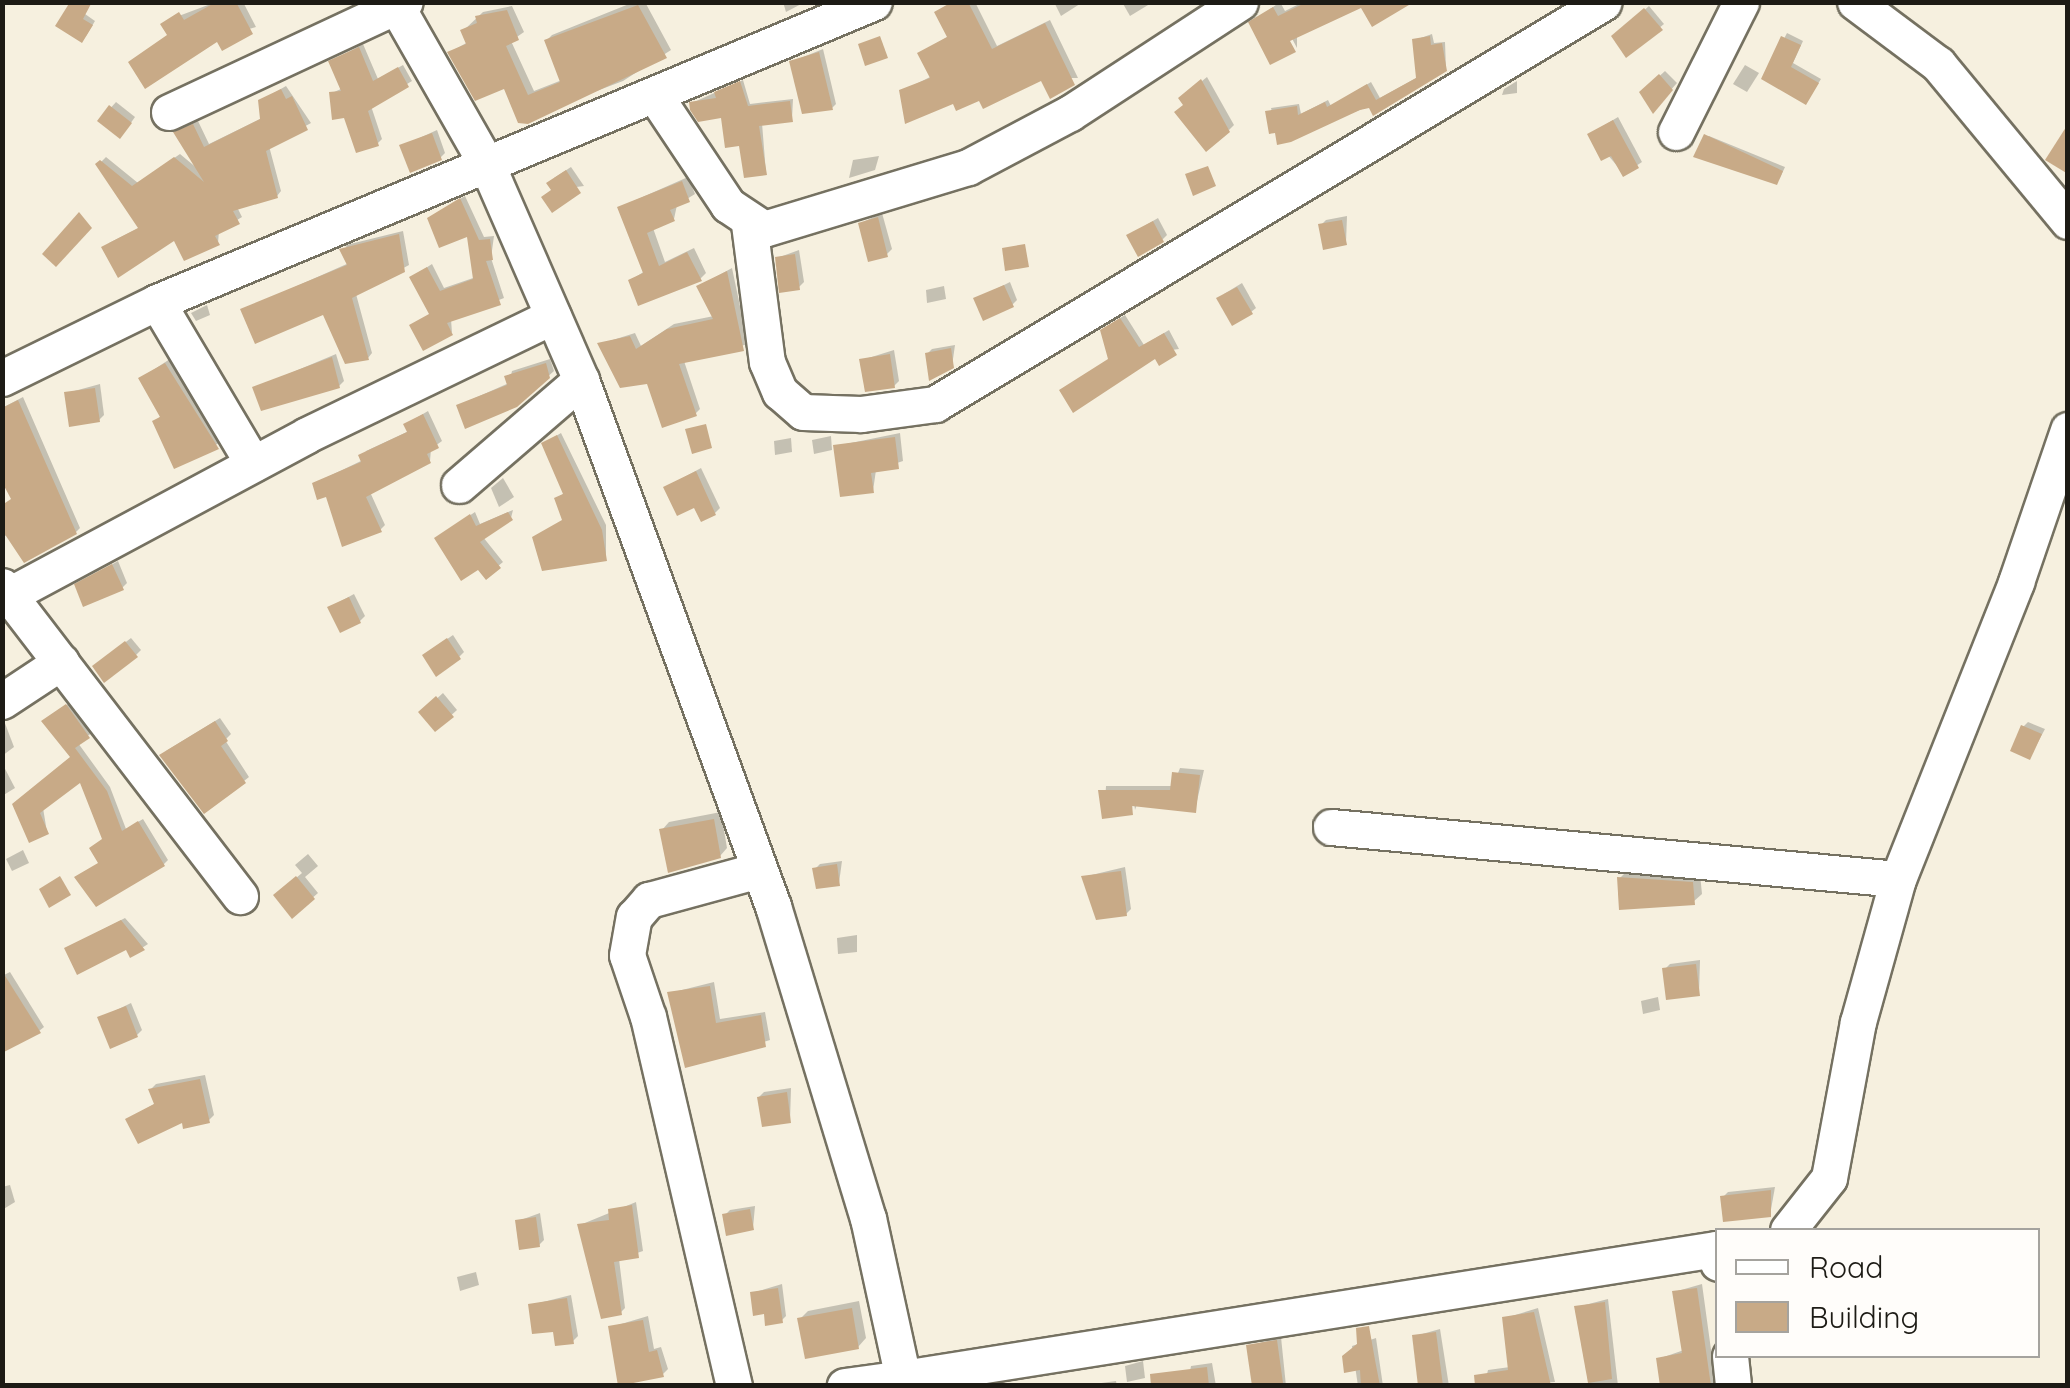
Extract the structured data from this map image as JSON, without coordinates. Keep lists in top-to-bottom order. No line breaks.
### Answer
{"legend":["Road","Building"]}
